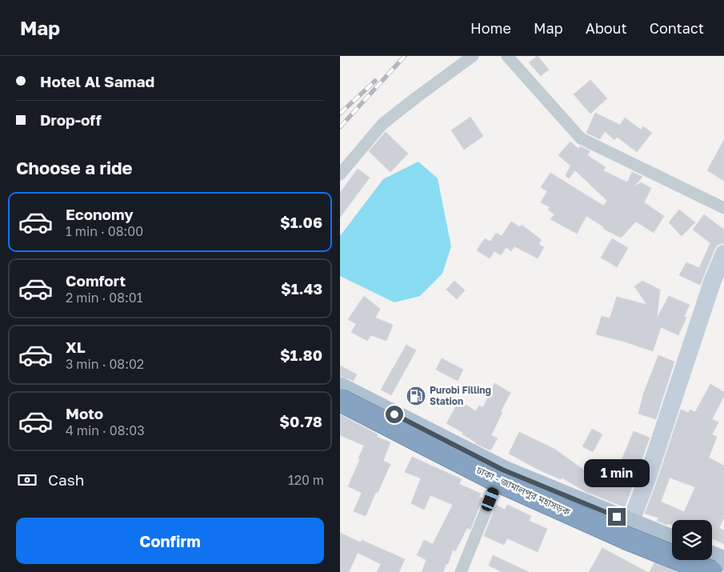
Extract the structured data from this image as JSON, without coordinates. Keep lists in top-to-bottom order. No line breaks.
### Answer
{"streets":{"highway":["ঢাকা - জামালপুর মহাসড়ক"]},"places":{"fuel station":["Purobi Filling Station"]},"page":{"header":"Map","nav":["Home","Map","About","Contact"],"banner":["Hotel Al Samad","Drop-off"],"heading":"Choose a ride","list":[{"name":"Economy","note":"1 min · 08:00","value":"$1.06"},{"name":"Comfort","note":"2 min · 08:01","value":"$1.43"},{"name":"XL","note":"3 min · 08:02","value":"$1.80"},{"name":"Moto","note":"4 min · 08:03","value":"$0.78"}],"pay":["Cash","120 m"],"bubble":"1 min","buttons":"Confirm"}}
